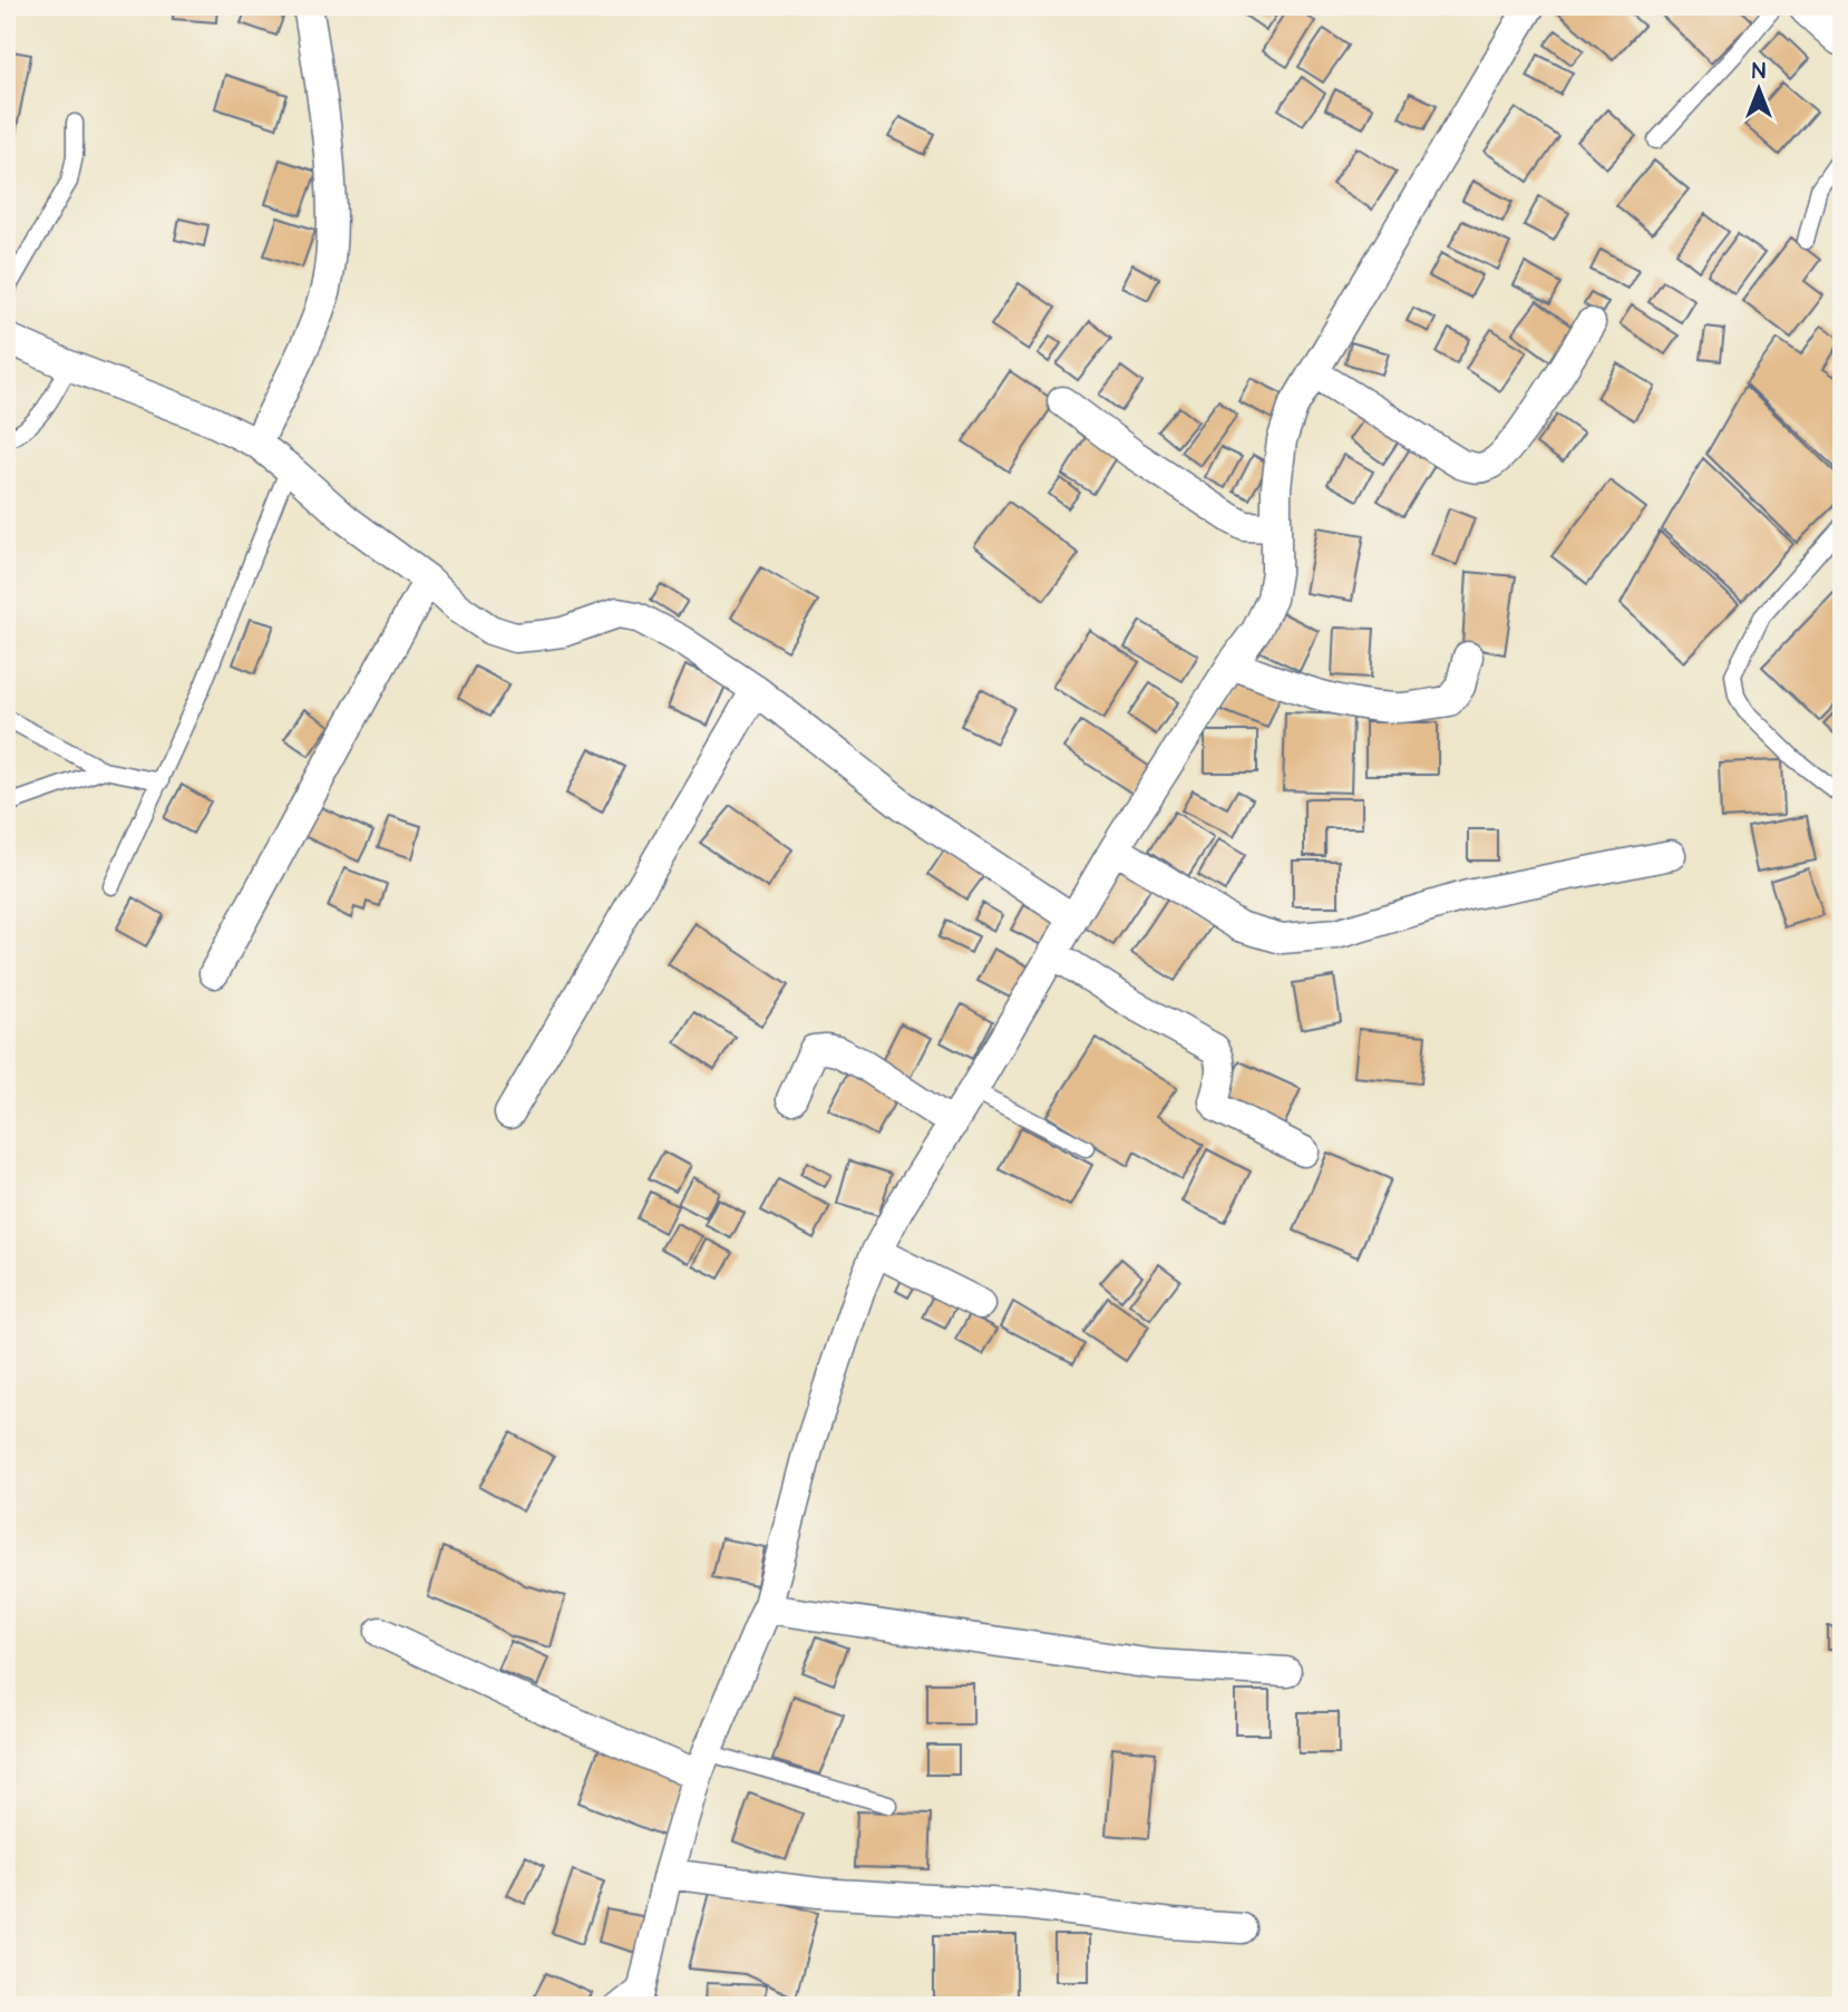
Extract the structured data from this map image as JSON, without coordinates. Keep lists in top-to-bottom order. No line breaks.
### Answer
{"north":"top"}
